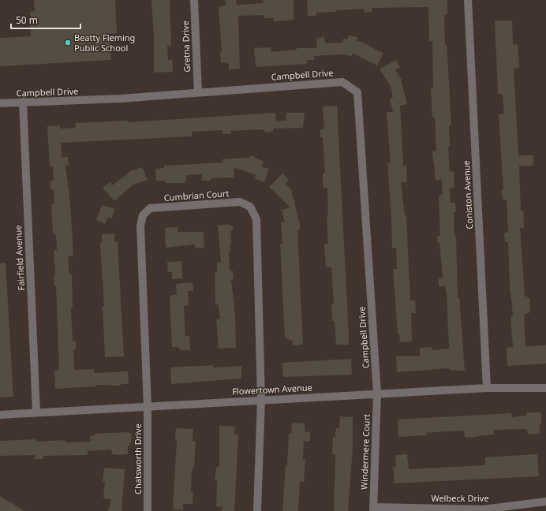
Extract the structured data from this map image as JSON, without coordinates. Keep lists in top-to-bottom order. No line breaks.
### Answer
{"streets":{"street":["Gretna Drive","Campbell Drive","Coniston Avenue","Cumbrian Court","Fairfield Avenue","Flowertown Avenue","Windermere Court","Chatsworth Drive","Welbeck Drive"]},"crossings":[["Gretna Drive","Campbell Drive"],["Campbell Drive","Fairfield Avenue"],["Campbell Drive","Flowertown Avenue"],["Campbell Drive","Windermere Court"],["Coniston Avenue","Flowertown Avenue"],["Cumbrian Court","Flowertown Avenue"],["Cumbrian Court","Chatsworth Drive"],["Fairfield Avenue","Flowertown Avenue"],["Flowertown Avenue","Windermere Court"],["Flowertown Avenue","Chatsworth Drive"],["Windermere Court","Welbeck Drive"]],"places":["Beatty Fleming Public School"],"scale_bar":"50 m"}
